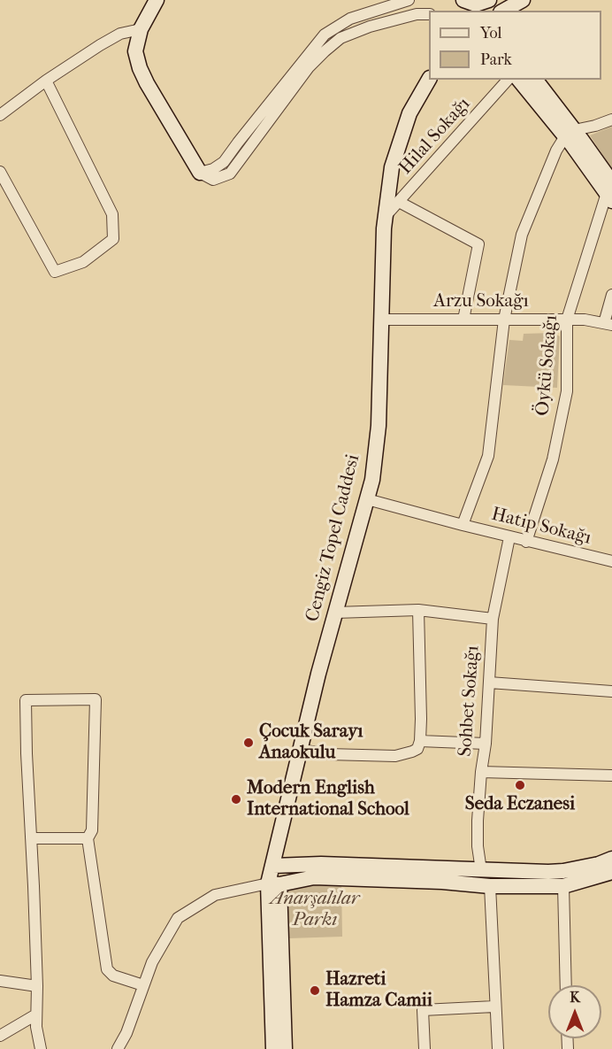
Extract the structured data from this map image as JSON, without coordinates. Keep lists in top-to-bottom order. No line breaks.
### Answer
{"streets":{"street":["Hilal Sokağı","Arzu Sokağı","Öykü Sokağı","Hatip Sokağı","Cengiz Topel Caddesi","Sohbet Sokağı"]},"crossings":[["Hilal Sokağı","Cengiz Topel Caddesi"],["Arzu Sokağı","Öykü Sokağı"],["Arzu Sokağı","Cengiz Topel Caddesi"],["Öykü Sokağı","Hatip Sokağı"],["Hatip Sokağı","Cengiz Topel Caddesi"],["Hatip Sokağı","Sohbet Sokağı"]],"parks":["Anarşalılar Parkı"],"places":["Çocuk Sarayı Anaokulu","Seda Eczanesi","Modern English International School","Hazreti Hamza Camii"],"legend":["Yol","Park"],"north":"top"}
